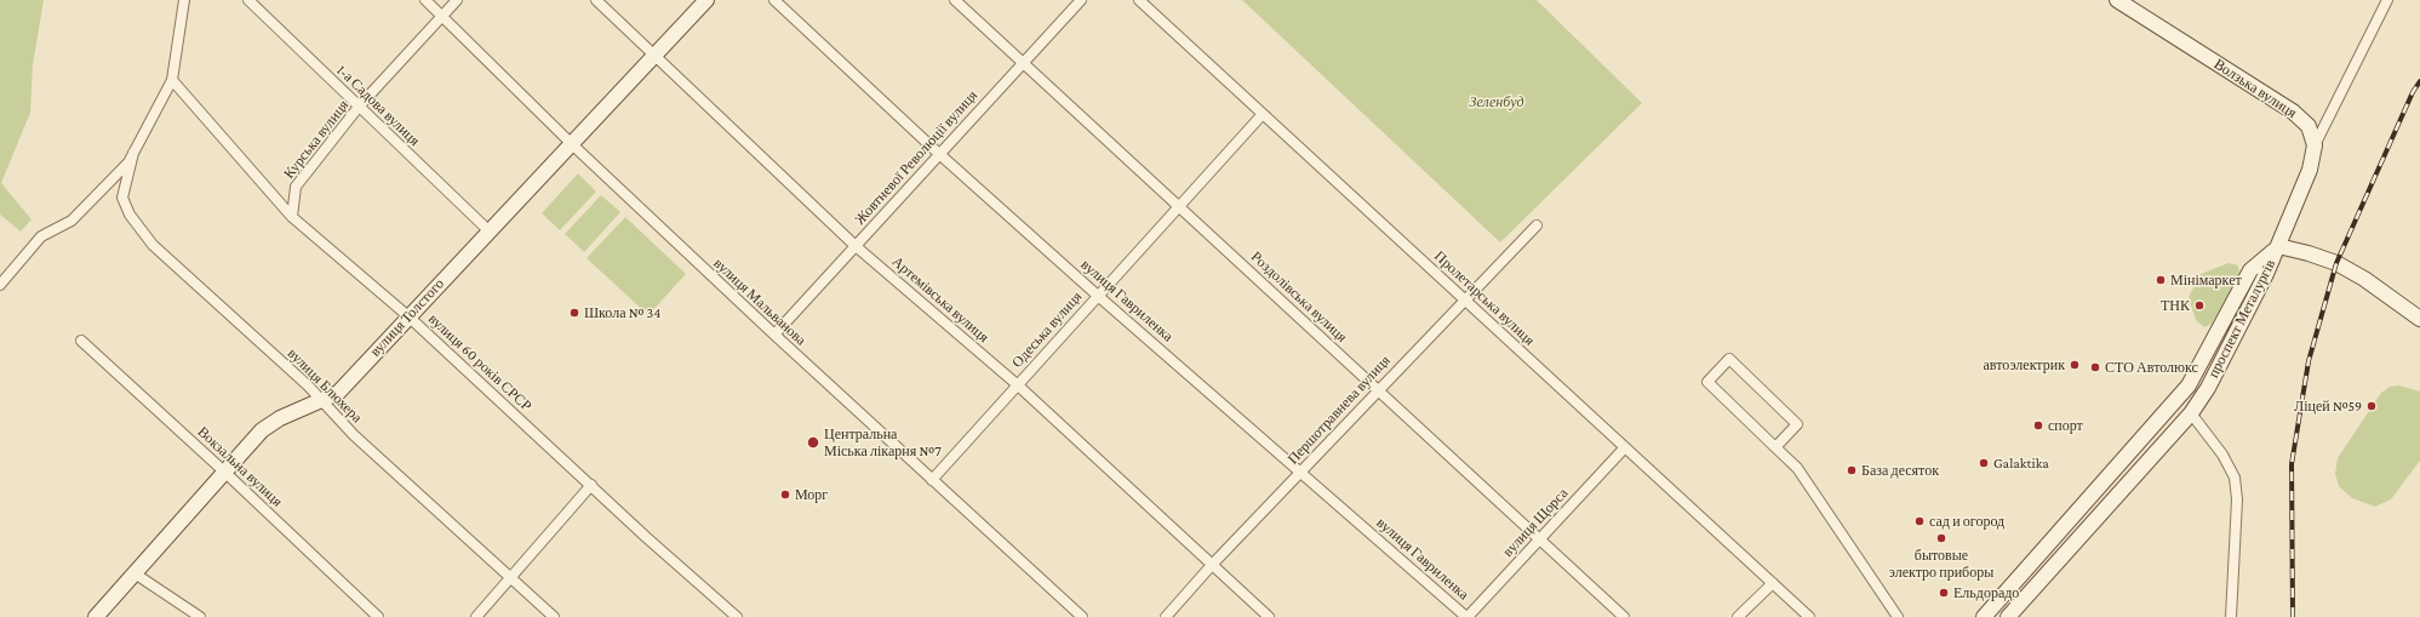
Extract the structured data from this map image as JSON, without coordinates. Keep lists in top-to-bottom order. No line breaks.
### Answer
{"streets":{"street":["Волзька вулиця","1-а Садова вулиця","Курська вулиця","Жовтневої Революції вулиця","Роздолівська вулиця","Пролетарська вулиця","Артемівська вулиця","вулиця Гавриленка","вулиця Мальванова","вулиця Толстого","проспект Металургів","Одеська вулиця","вулиця 60 років СРСР","вулиця Блюхера","Першотравнева вулиця","Вокзальна вулиця","вулиця Щорса"]},"crossings":[["1-а Садова вулиця","Курська вулиця"],["1-а Садова вулиця","вулиця Толстого"],["Курська вулиця","вулиця Мальванова"],["Курська вулиця","вулиця 60 років СРСР"],["Жовтневої Революції вулиця","Роздолівська вулиця"],["Жовтневої Революції вулиця","Артемівська вулиця"],["Жовтневої Революції вулиця","вулиця Гавриленка"],["Жовтневої Революції вулиця","вулиця Мальванова"],["Роздолівська вулиця","Одеська вулиця"],["Роздолівська вулиця","Першотравнева вулиця"],["Роздолівська вулиця","вулиця Щорса"],["Пролетарська вулиця","Одеська вулиця"],["Пролетарська вулиця","Першотравнева вулиця"],["Пролетарська вулиця","вулиця Щорса"],["Артемівська вулиця","вулиця Толстого"],["Артемівська вулиця","Одеська вулиця"],["Артемівська вулиця","Першотравнева вулиця"],["вулиця Гавриленка","Одеська вулиця"],["вулиця Гавриленка","Першотравнева вулиця"],["вулиця Гавриленка","вулиця Щорса"],["вулиця Мальванова","вулиця Толстого"],["вулиця Мальванова","Одеська вулиця"],["вулиця Толстого","вулиця 60 років СРСР"],["вулиця Толстого","вулиця Блюхера"],["вулиця Толстого","Вокзальна вулиця"]],"parks":["Зеленбуд"],"places":["Мінімаркет","ТНК","Школа № 34","автоэлектрик","СТО Автолюкс","Ліцей №59","спорт","Центральна Міська лікарня №7","Galaktika","База десяток","Морг","сад и огород","бытовые электро приборы","Ельдорадо"]}
